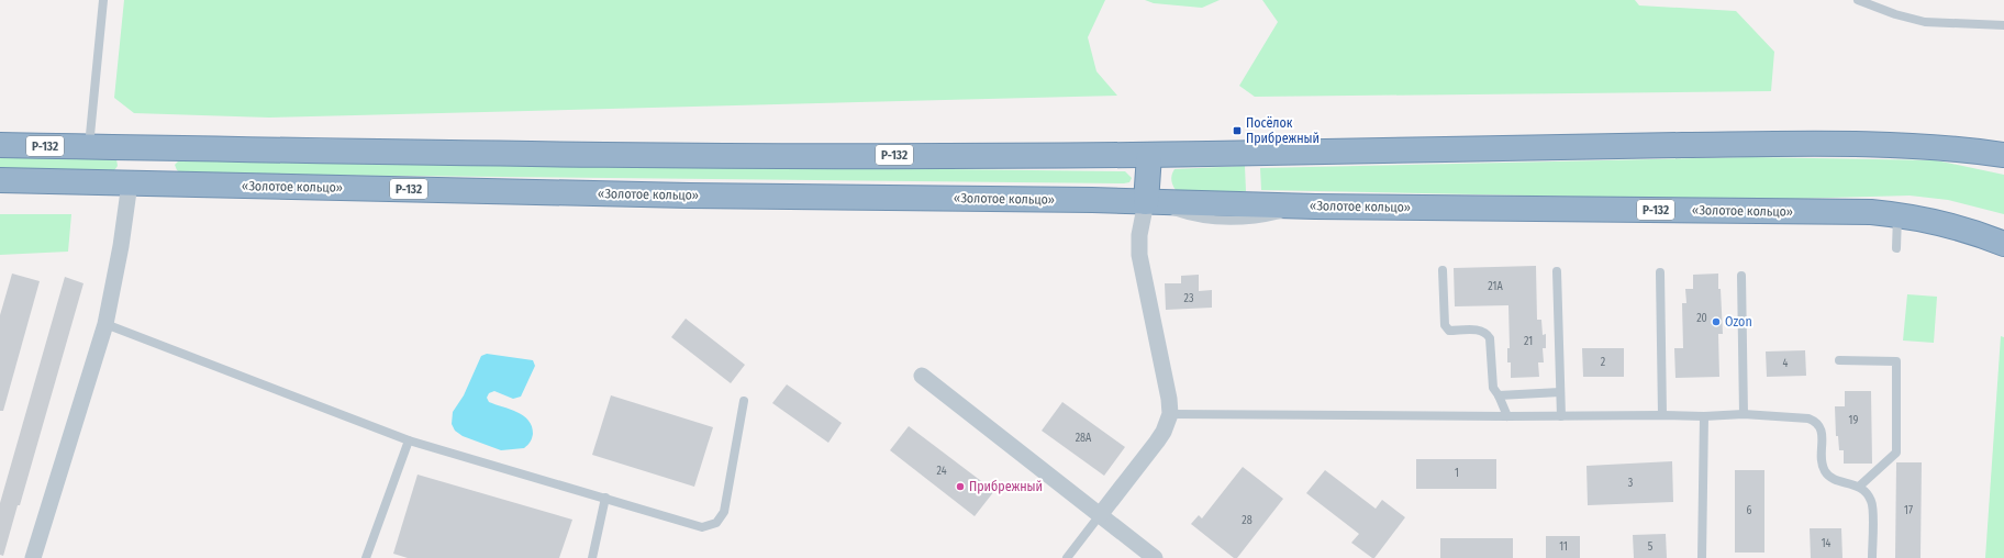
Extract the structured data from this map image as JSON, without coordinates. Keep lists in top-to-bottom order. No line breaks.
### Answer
{"streets":{"highway":["Р-132","«Золотое кольцо»"]},"places":{"transit":["Посёлок Прибрежный"],"other":["Ozon","Прибрежный"]},"house_numbers":["21А","23","20","21","2","4","19","28А","24","1","3","6","17","28","14","11","5"]}
